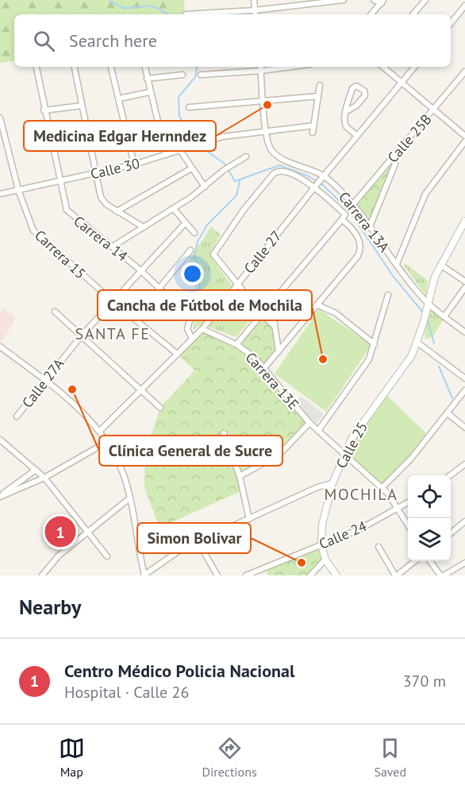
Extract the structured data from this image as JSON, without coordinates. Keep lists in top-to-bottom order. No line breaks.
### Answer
{"streets":{"street":["Calle 25B","Calle 30","Carrera 13A","Carrera 14","Calle 27","Carrera 15","Carrera 13E","Calle 27A","Calle 25","Calle 24"]},"crossings":[["Calle 25B","Carrera 13A"],["Calle 30","Carrera 13A"],["Calle 30","Carrera 14"],["Calle 30","Carrera 15"],["Carrera 13A","Calle 27"],["Carrera 13A","Calle 25"],["Carrera 14","Calle 27A"],["Calle 27","Carrera 13E"],["Carrera 15","Calle 27A"],["Carrera 13E","Calle 25"],["Carrera 13E","Calle 24"]],"districts":["SANTA FE","MOCHILA"],"places":["Medicina Edgar Hernndez","Cancha de Fútbol de Mochila","Clínica General de Sucre","Simon Bolivar"],"page":{"search":"Search here","pins":"1","heading":"Nearby","list":[{"mark":"1","name":"Centro Médico Policia Nacional","note":"Hospital · Calle 26","value":"370 m"}],"nav":["Map","Directions","Saved"]}}
